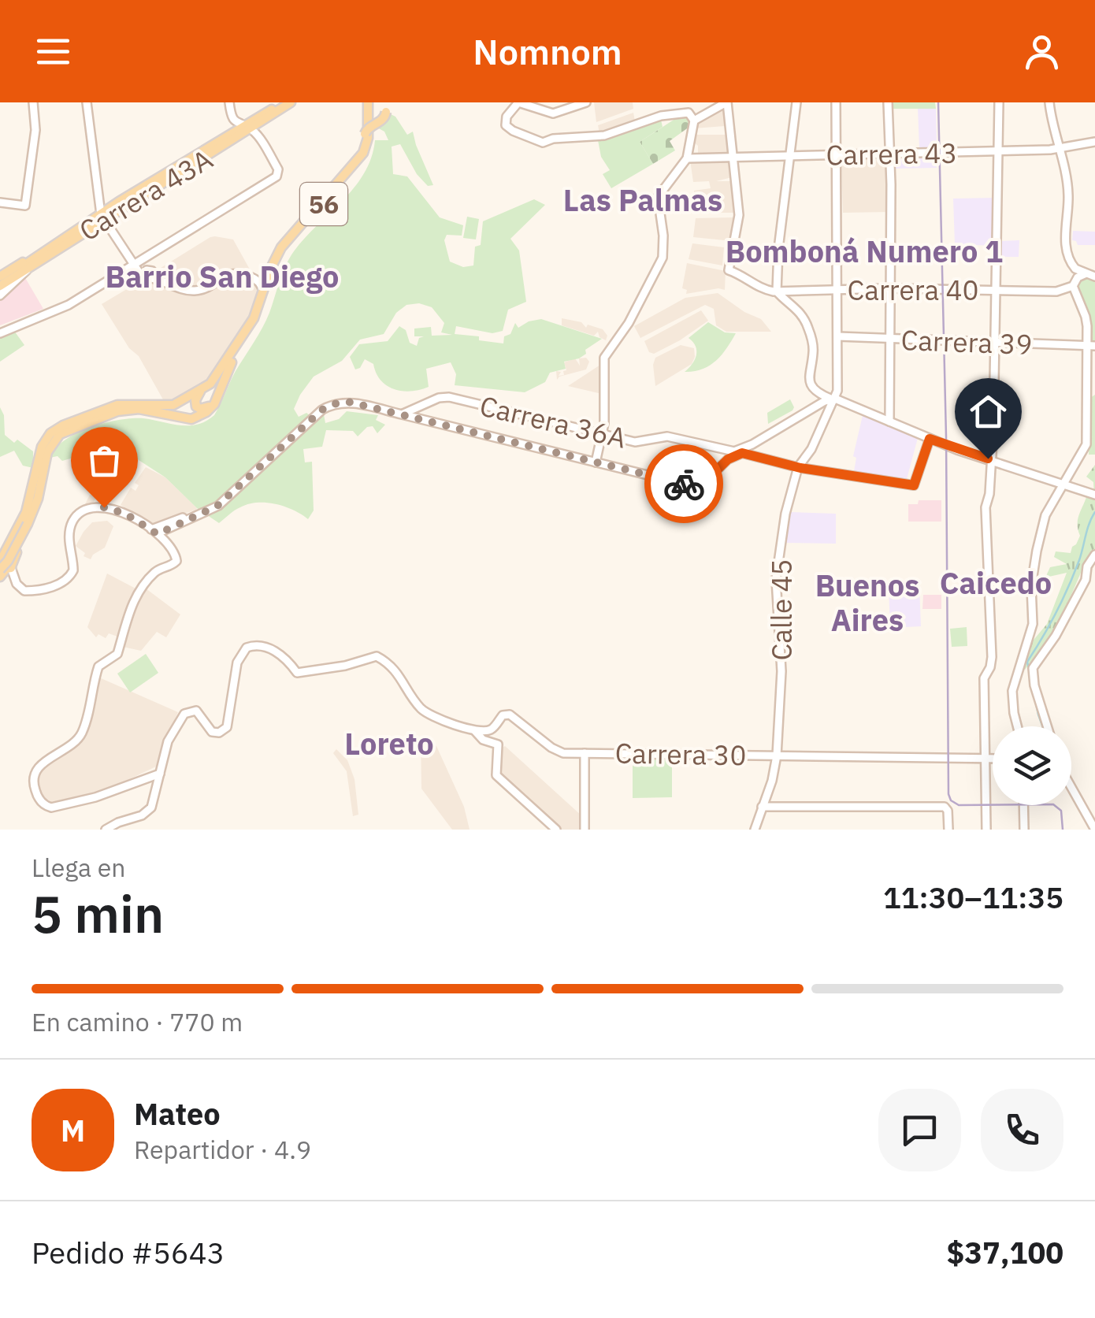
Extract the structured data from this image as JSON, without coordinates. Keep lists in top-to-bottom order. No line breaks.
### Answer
{"streets":{"main road":["Carrera 43A","56"],"street":["Carrera 43","Carrera 40","Carrera 39","Carrera 36A","Calle 45","Carrera 30"]},"crossings":[["Carrera 43","Carrera 40"],["Carrera 36A","Calle 45"],["Calle 45","Carrera 30"]],"districts":["Las Palmas","Bomboná Numero 1","Barrio San Diego","Caicedo","Buenos Aires","Loreto"],"page":{"header":"Nomnom","heading":["5 min","Llega en","11:30–11:35"],"panel":["Mateo","Repartidor · 4.9","Pedido #5643","$37,100"],"bar":"En camino · 770 m","round":"M"}}
